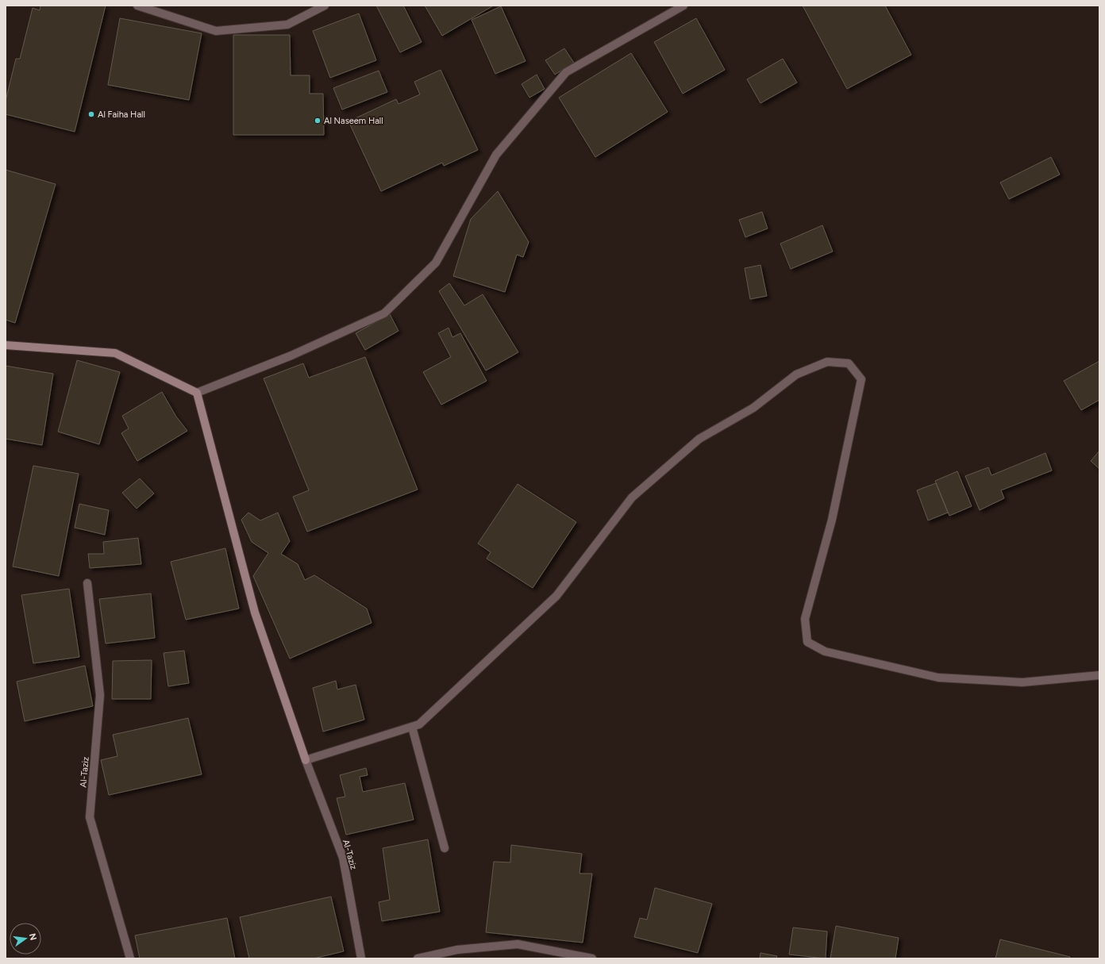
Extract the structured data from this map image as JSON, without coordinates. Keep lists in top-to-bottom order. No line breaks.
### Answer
{"streets":{"street":["Al-Taziz"]},"places":["Al Faiha Hall","Al Naseem Hall"],"north":"right"}
